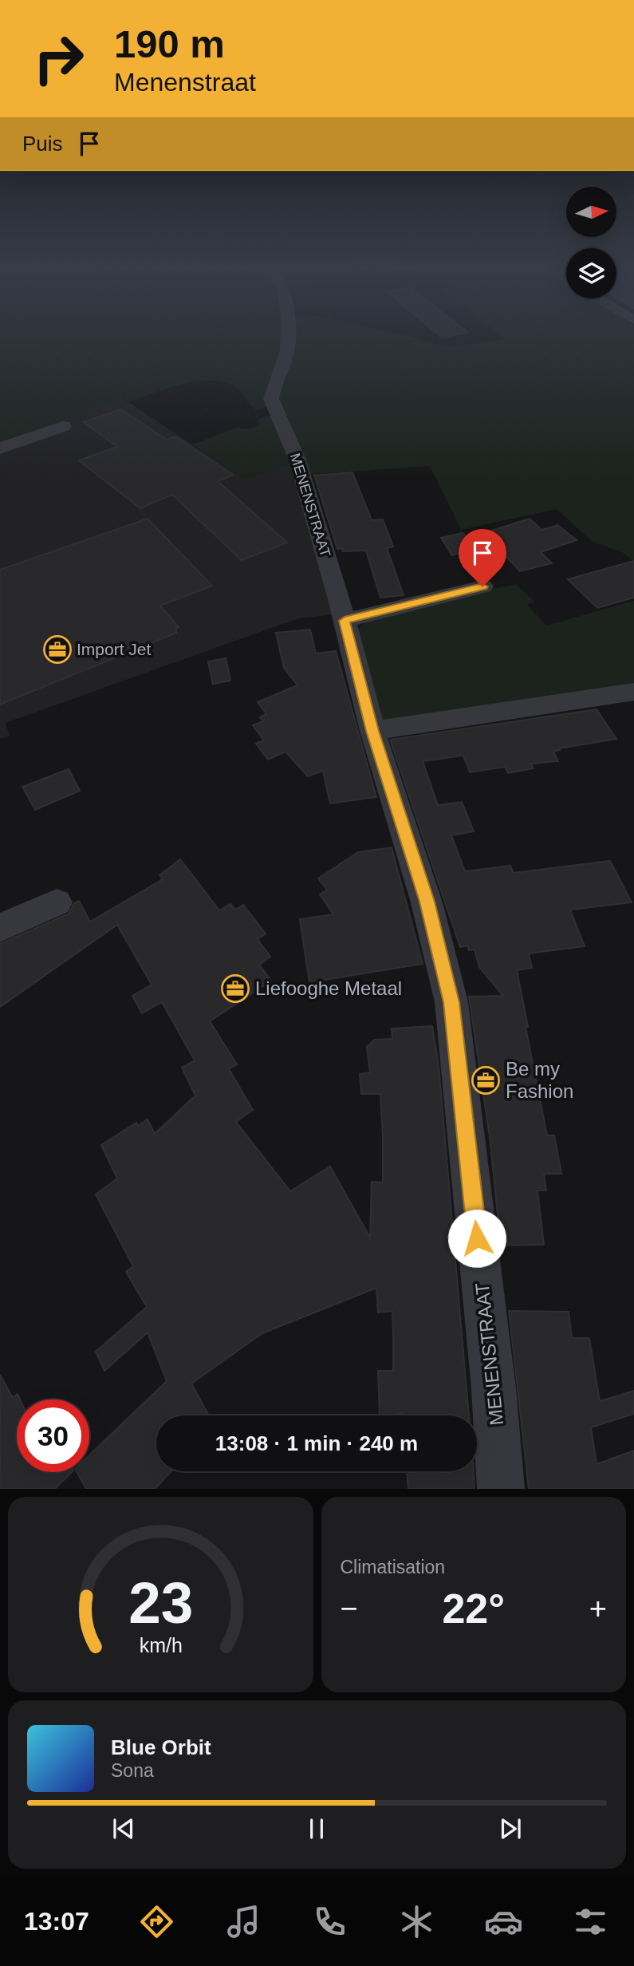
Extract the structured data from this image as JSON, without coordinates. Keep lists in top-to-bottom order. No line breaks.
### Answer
{"streets":{"street":["MENENSTRAAT"]},"places":{"office":["Import Jet","Liefooghe Metaal","Be my Fashion"]},"north":"right","page":{"turn":["190 m","Menenstraat"],"then":"Puis","limit":"30","trip":"13:08 · 1 min · 240 m","tile":"Climatisation","heat":["−","22°","+"],"song":["Blue Orbit","Sona"],"tabs":"13:07","gauge":["23","km/h"]}}
